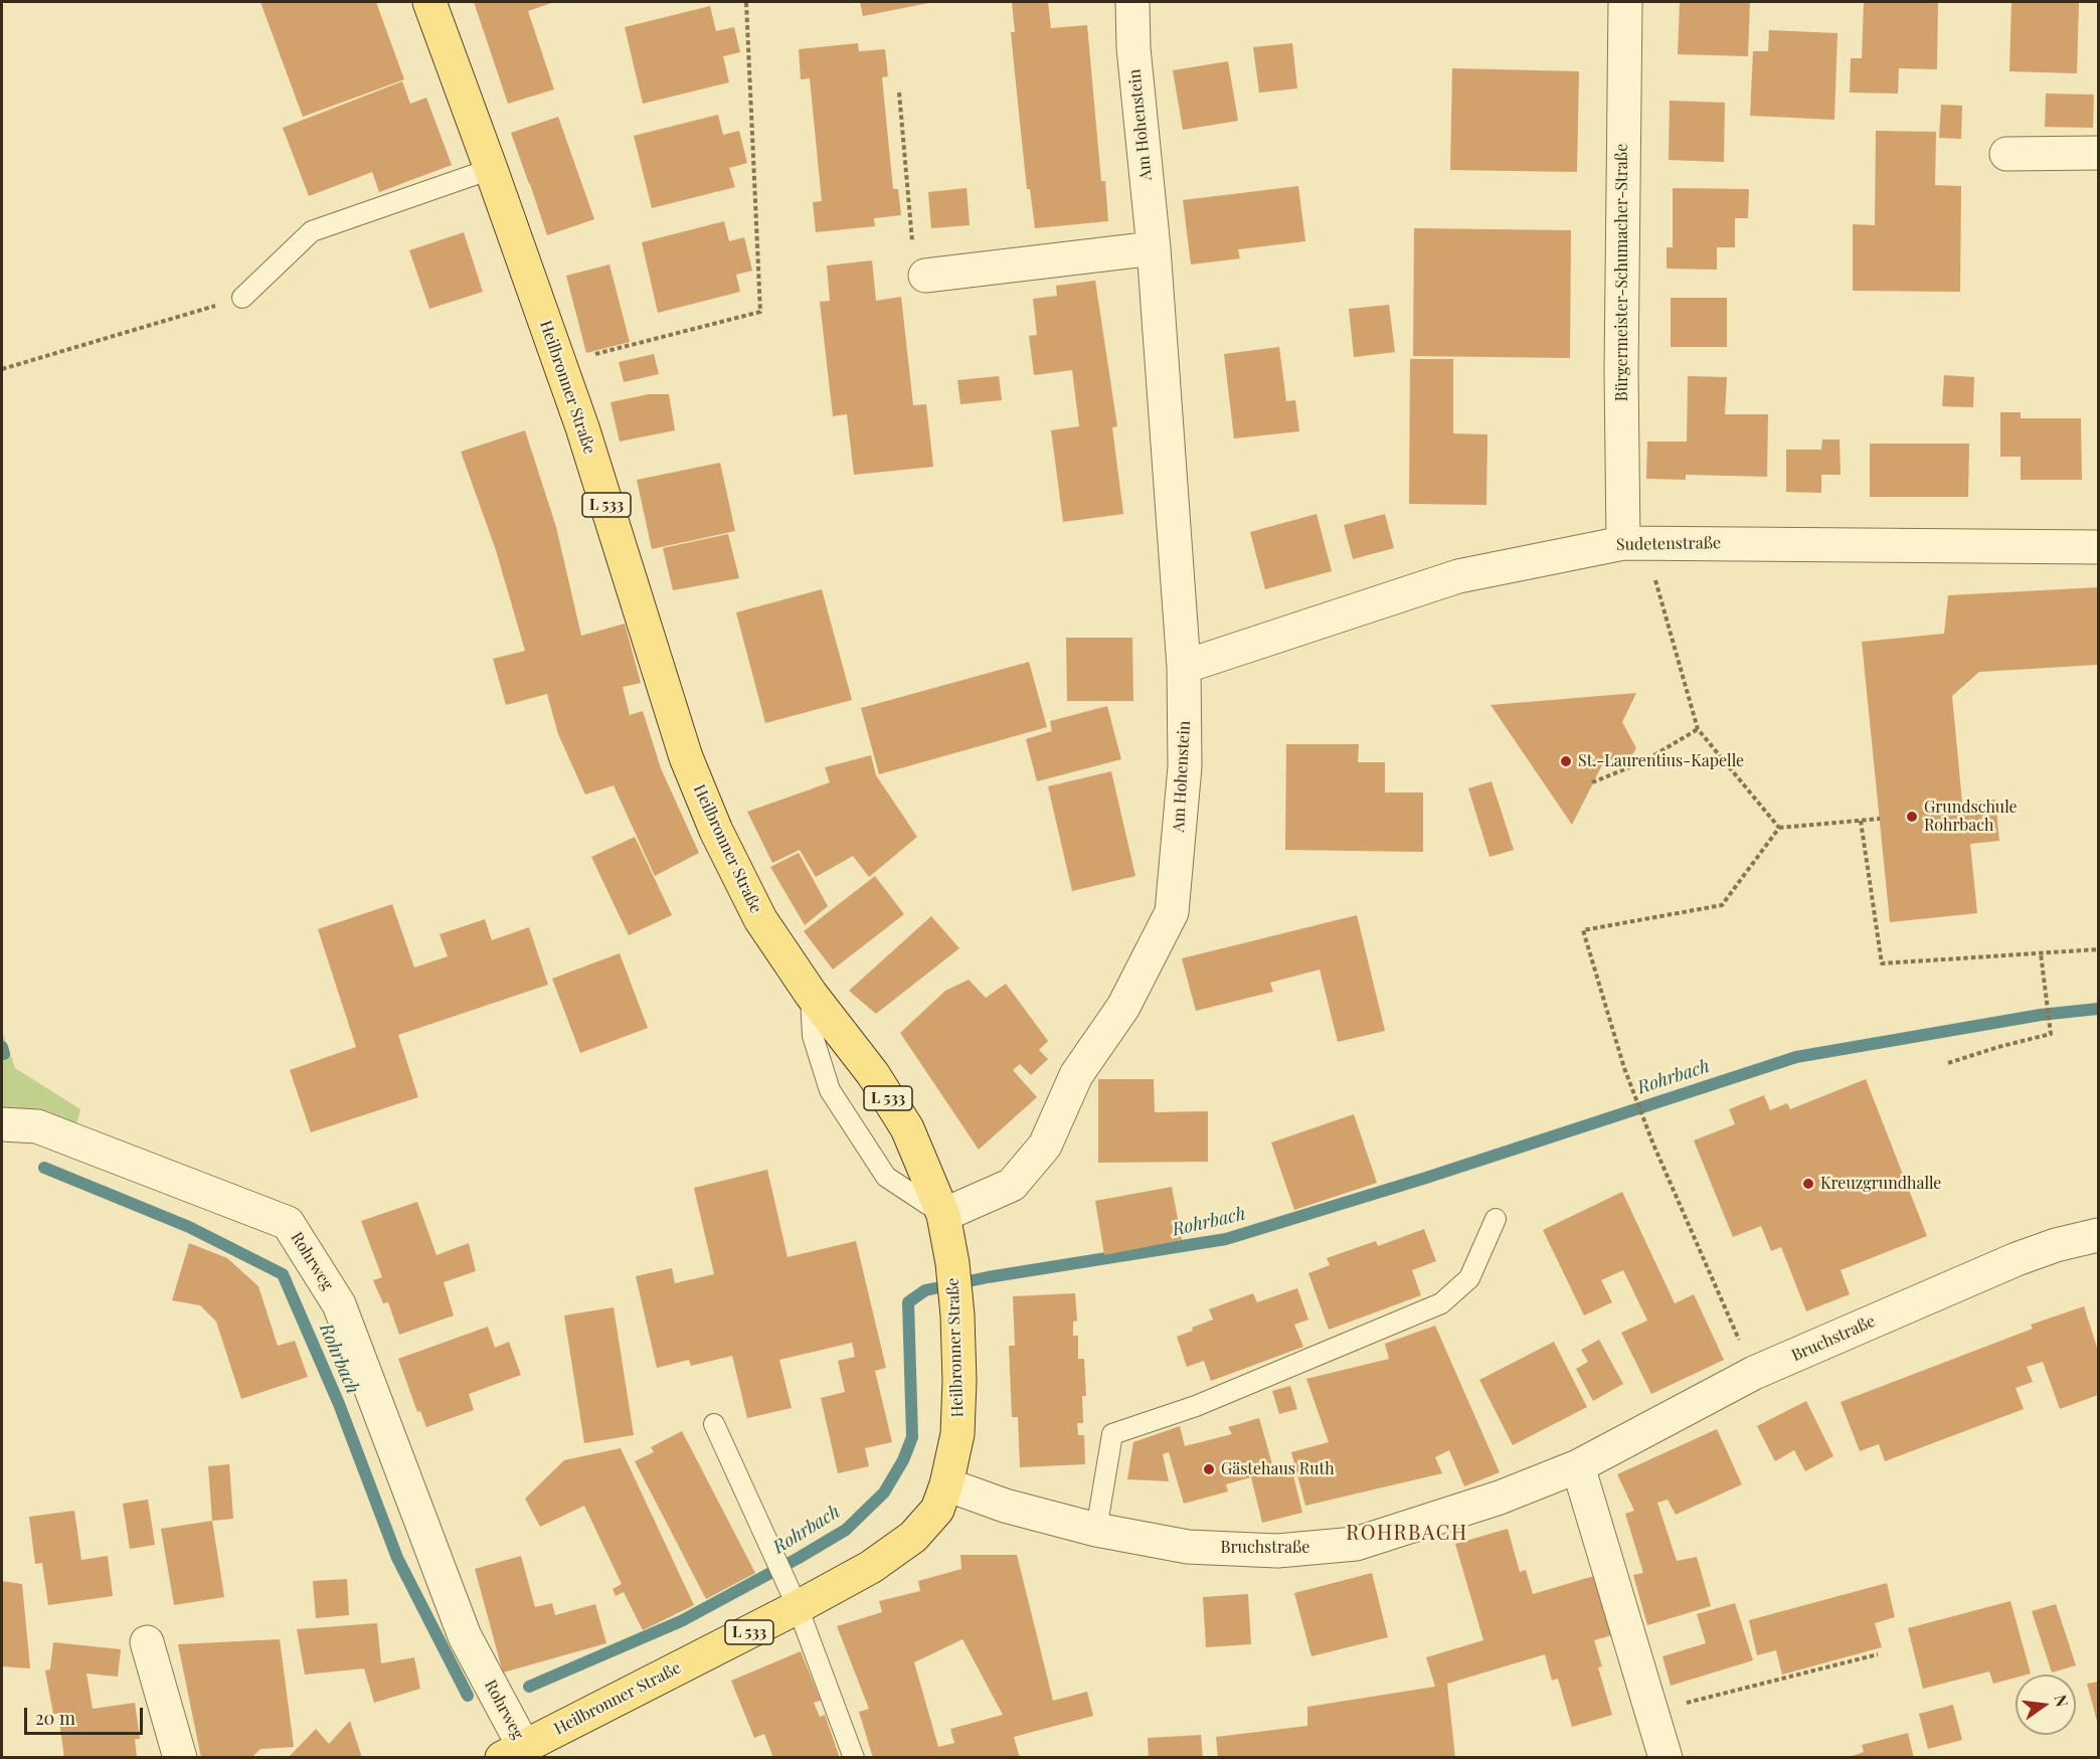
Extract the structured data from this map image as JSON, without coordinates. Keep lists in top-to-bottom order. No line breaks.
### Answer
{"streets":{"main road":["Heilbronner Straße","L 533"],"street":["Am Hohenstein","Bürgermeister-Schumacher-Straße","Sudetenstraße","Rohrweg","Bruchstraße"]},"crossings":[["Am Hohenstein","Heilbronner Straße"],["Am Hohenstein","Sudetenstraße"],["Bürgermeister-Schumacher-Straße","Sudetenstraße"],["Heilbronner Straße","Rohrweg"],["Heilbronner Straße","Bruchstraße"]],"districts":["ROHRBACH"],"water":["Rohrbach"],"places":["St.-Laurentius-Kapelle","Grundschule Rohrbach","Kreuzgrundhalle","Gästehaus Ruth"],"scale_bar":"20 m","north":"right"}
